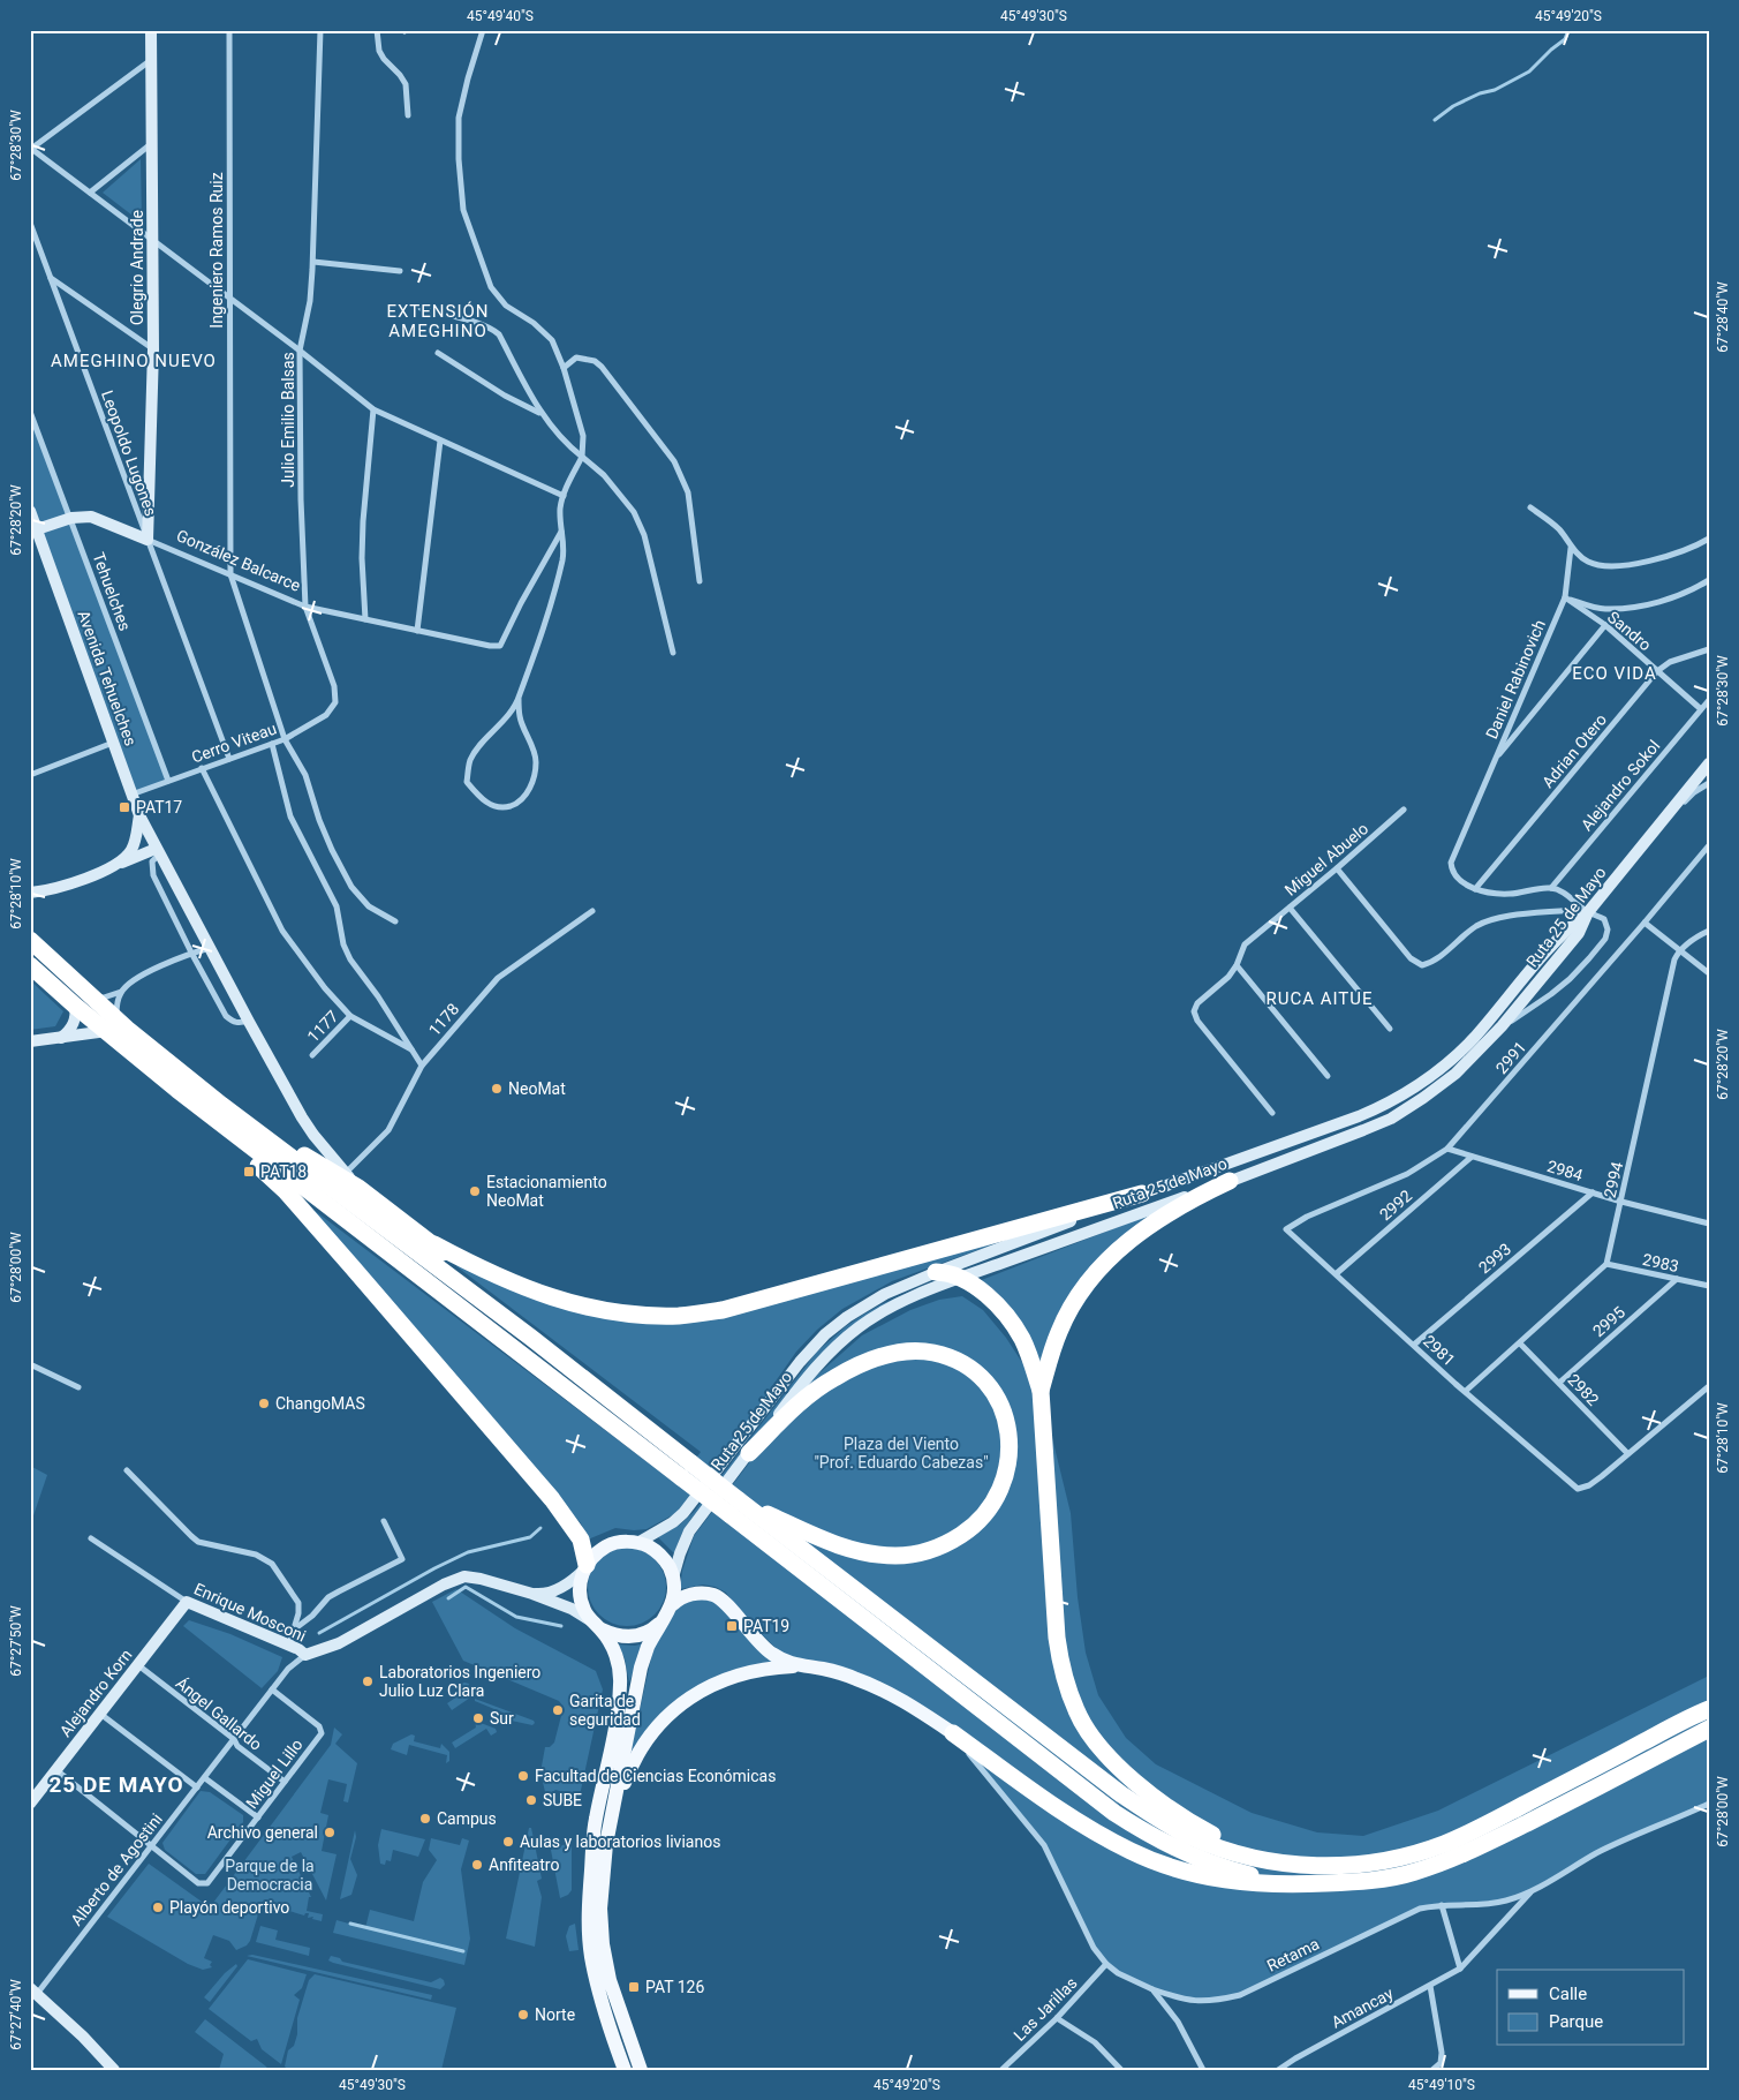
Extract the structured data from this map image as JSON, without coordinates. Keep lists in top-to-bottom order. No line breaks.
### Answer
{"streets":{"main road":["Olegrio Andrade","González Balcarce","Avenida Tehuelches","Ruta 25 de Mayo","Enrique Mosconi","Alejandro Korn"],"street":["Ingeniero Ramos Ruiz","Julio Emilio Balsas","Leopoldo Lugones","Tehuelches","Sandro","Daniel Rabinovich","Cerro Viteau","Adrian Otero","Alejandro Sokol","Miguel Abuelo","1178","1177","2991","2984","2994","2992","2993","2983","2995","2981","2982","Ángel Gallardo","Miguel Lillo","Alberto de Agostini","Retama","Amancay","Las Jarillas"]},"crossings":[["Ingeniero Ramos Ruiz","González Balcarce"],["Ingeniero Ramos Ruiz","Cerro Viteau"],["Olegrio Andrade","Leopoldo Lugones"],["Olegrio Andrade","González Balcarce"],["Julio Emilio Balsas","González Balcarce"],["Julio Emilio Balsas","Cerro Viteau"],["Leopoldo Lugones","González Balcarce"],["Leopoldo Lugones","Cerro Viteau"],["González Balcarce","Tehuelches"],["González Balcarce","Avenida Tehuelches"],["Tehuelches","Cerro Viteau"],["Sandro","Daniel Rabinovich"],["Sandro","Adrian Otero"],["Sandro","Alejandro Sokol"],["Avenida Tehuelches","Cerro Viteau"],["Avenida Tehuelches","1178"],["Daniel Rabinovich","Adrian Otero"],["Ruta 25 de Mayo","Enrique Mosconi"],["2991","2984"],["2991","2981"],["2984","2994"],["2984","2992"],["2984","2993"],["2994","2983"],["2992","2981"],["2993","2981"],["2983","2995"],["2995","2982"],["2981","2982"],["Enrique Mosconi","Alejandro Korn"],["Enrique Mosconi","Alberto de Agostini"],["Alejandro Korn","Ángel Gallardo"],["Ángel Gallardo","Miguel Lillo"],["Ángel Gallardo","Alberto de Agostini"],["Miguel Lillo","Alberto de Agostini"],["Retama","Amancay"]],"districts":["EXTENSIÓN AMEGHINO","AMEGHINO NUEVO","ECO VIDA","RUCA AITUE","25 DE MAYO"],"parks":["Plaza del Viento \"Prof. Eduardo Cabezas\"","Parque de la Democracia"],"places":{"transit":["PAT17","PAT18","PAT19","PAT 126"],"other":["NeoMat","Estacionamiento NeoMat","ChangoMAS","Laboratorios Ingeniero Julio Luz Clara","Garita de seguridad","Sur","Facultad de Ciencias Económicas","SUBE","Campus","Archivo general","Aulas y laboratorios livianos","Anfiteatro","Playón deportivo","Norte"]},"legend":["Calle","Parque"],"coordinates":["45°49'40\"S","45°49'30\"S","45°49'20\"S","67°28'30\"W","67°28'40\"W","67°28'20\"W","67°28'10\"W","67°28'00\"W","67°27'50\"W","67°27'40\"W","45°49'10\"S"]}
